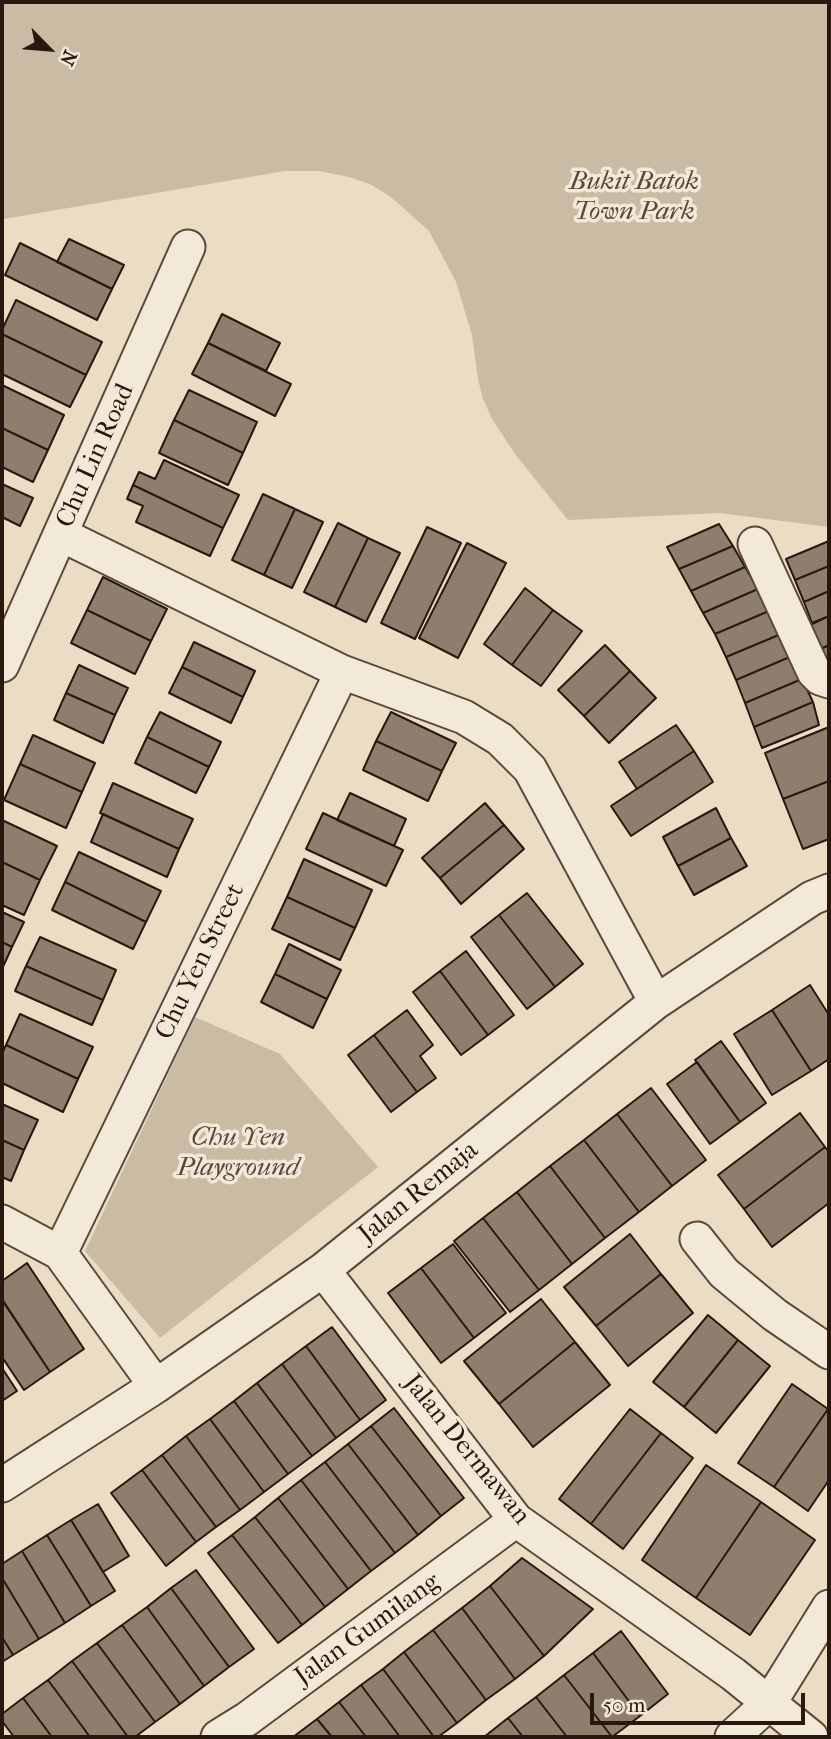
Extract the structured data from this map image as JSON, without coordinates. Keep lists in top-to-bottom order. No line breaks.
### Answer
{"streets":{"street":["Chu Lin Road","Chu Yen Street","Jalan Remaja","Jalan Dermawan","Jalan Gumilang"]},"crossings":[["Jalan Remaja","Jalan Dermawan"],["Jalan Dermawan","Jalan Gumilang"]],"parks":["Bukit Batok Town Park","Chu Yen Playground"],"scale_bar":"50 m","north":"bottom right"}
